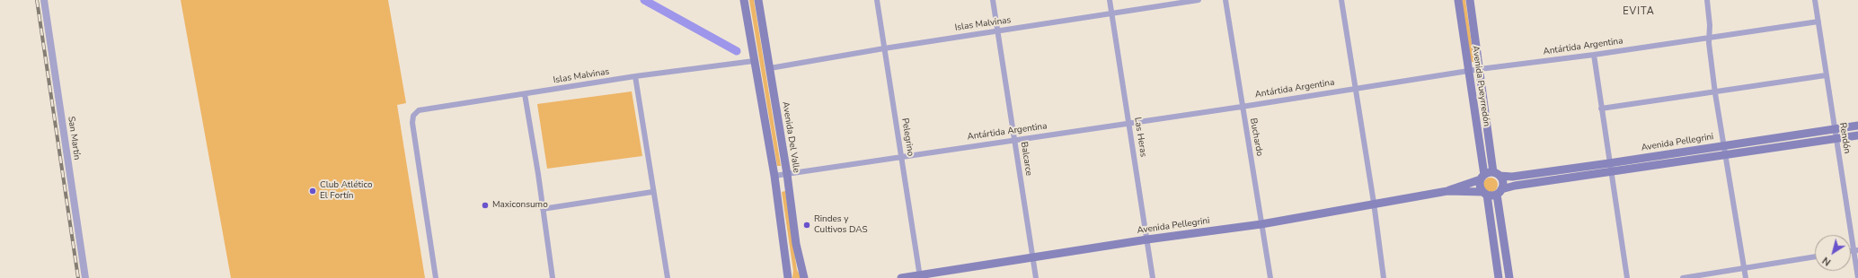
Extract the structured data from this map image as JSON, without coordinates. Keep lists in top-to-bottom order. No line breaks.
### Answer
{"streets":{"main road":["Avenida Pueyrredón","Avenida Del Valle","Avenida Pellegrini"],"street":["Islas Malvinas","Antártida Argentina","Pelegrino","Las Heras","Buchardo","San Martín","Rendón","Balcarce"]},"crossings":[["Islas Malvinas","Avenida Del Valle"],["Islas Malvinas","Pelegrino"],["Islas Malvinas","Las Heras"],["Islas Malvinas","Balcarce"],["Antártida Argentina","Avenida Pueyrredón"],["Antártida Argentina","Avenida Del Valle"],["Antártida Argentina","Pelegrino"],["Antártida Argentina","Las Heras"],["Antártida Argentina","Buchardo"],["Antártida Argentina","Rendón"],["Antártida Argentina","Balcarce"],["Avenida Pueyrredón","Avenida Pellegrini"],["Pelegrino","Avenida Pellegrini"],["Las Heras","Avenida Pellegrini"],["Buchardo","Avenida Pellegrini"],["Rendón","Avenida Pellegrini"],["Avenida Pellegrini","Balcarce"]],"districts":["EVITA"],"places":["Club Atlético El Fortín","Maxiconsumo","Rindes y Cultivos DAS"],"north":"bottom left"}
